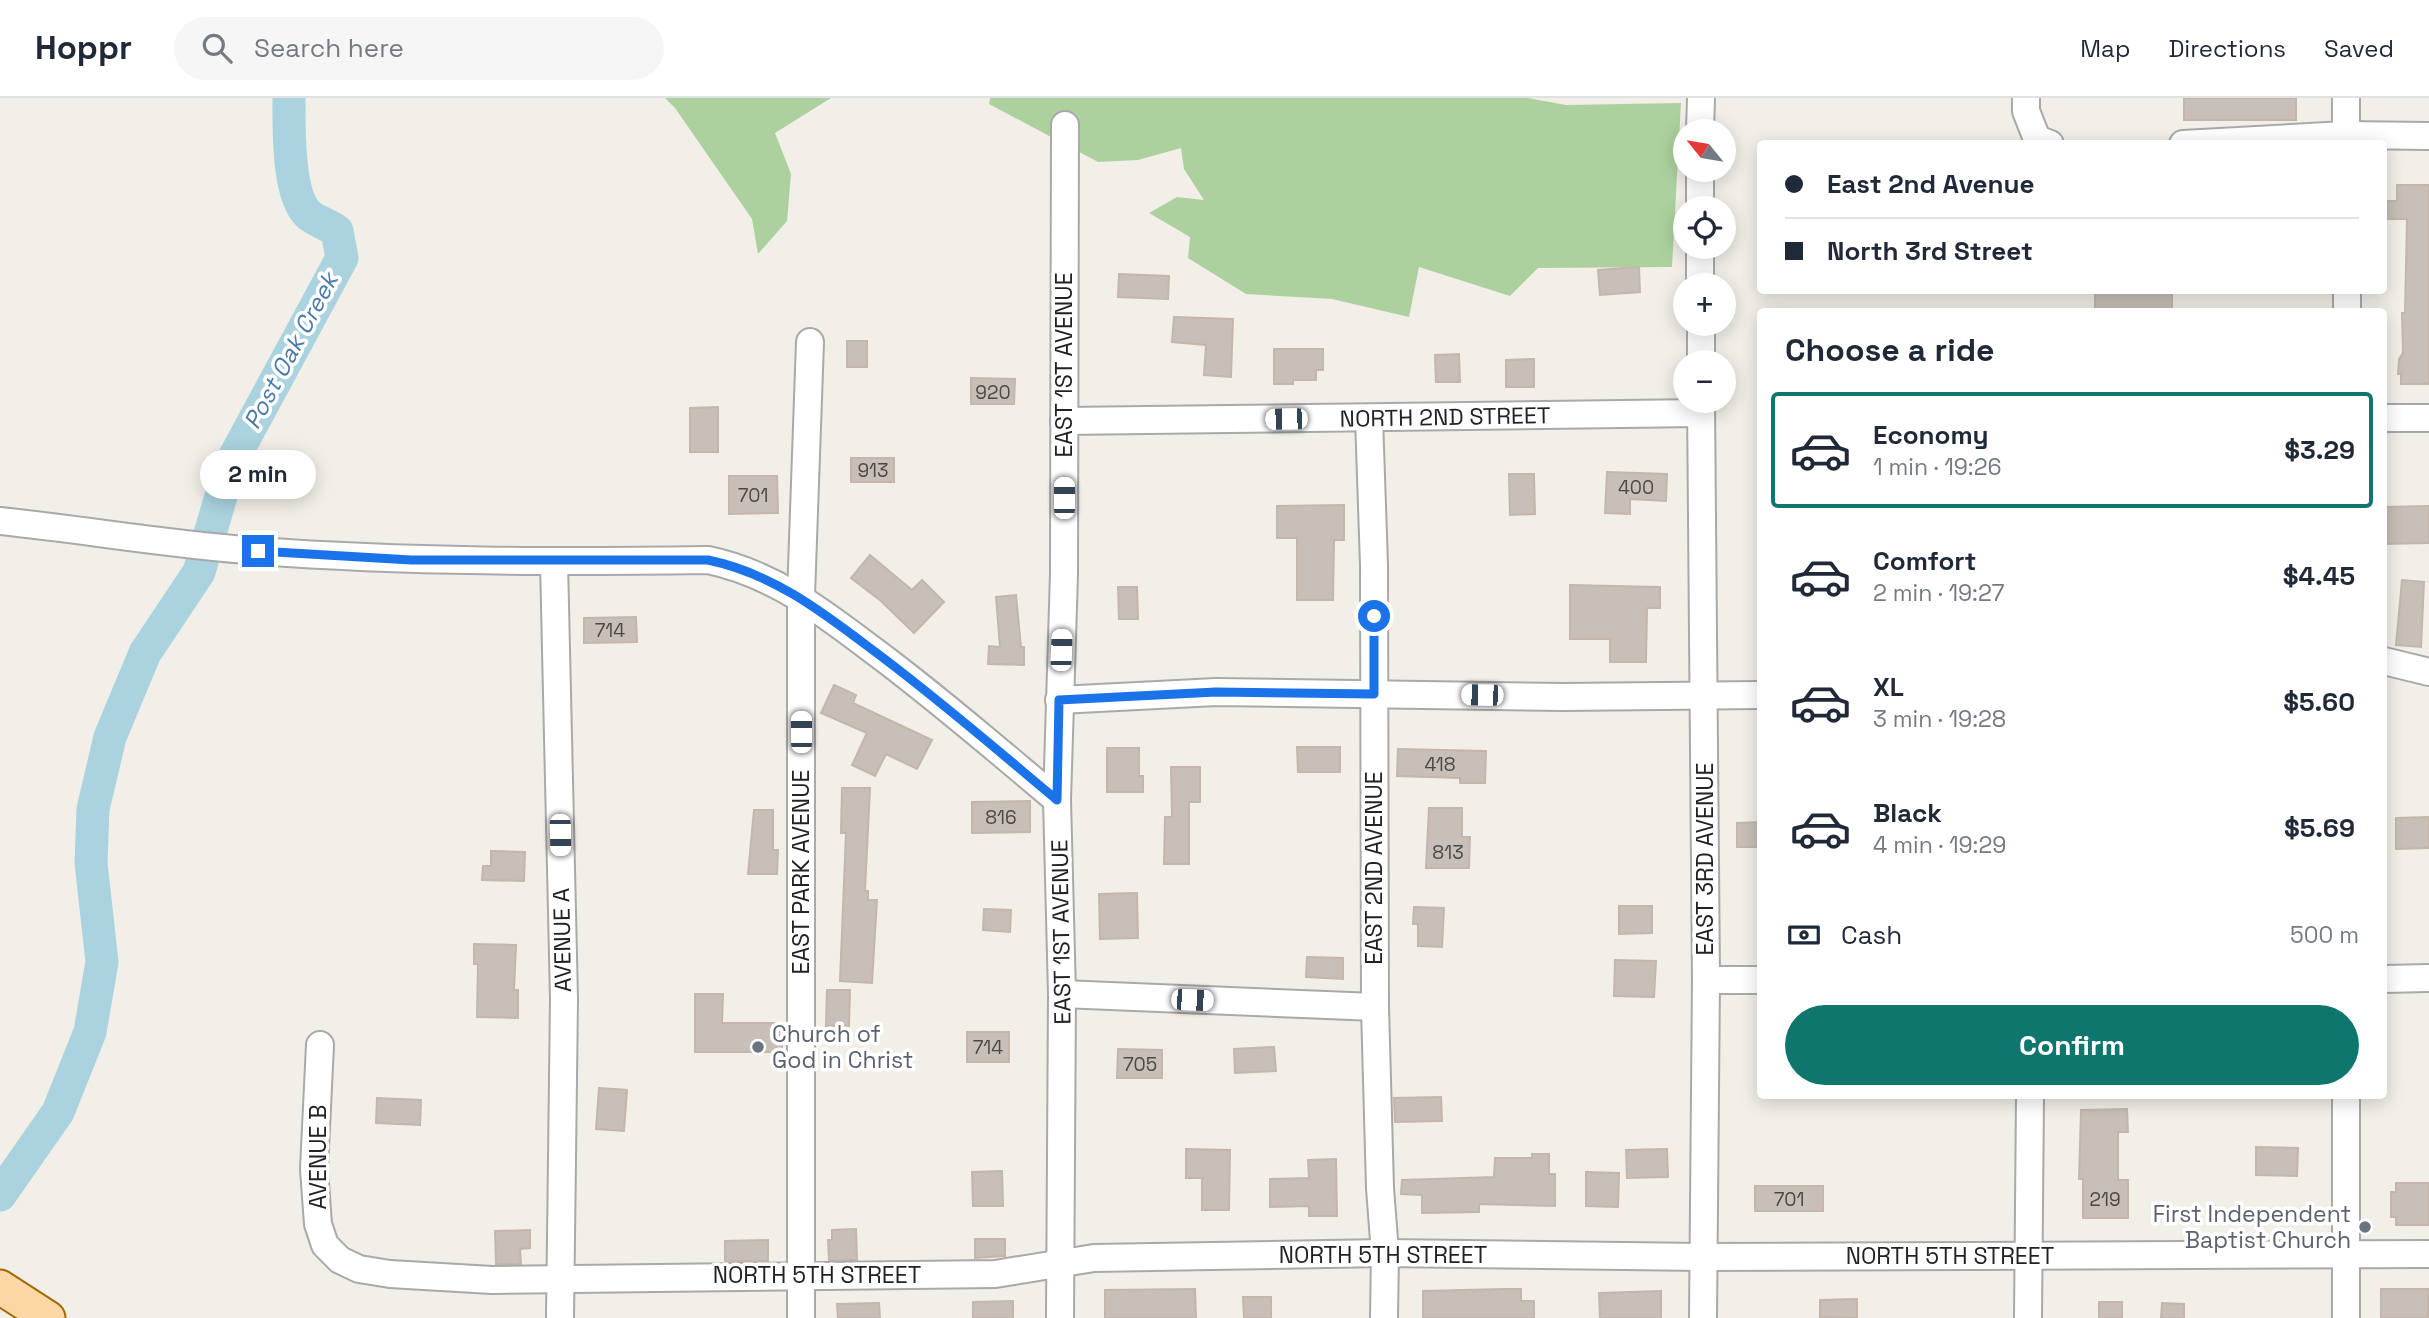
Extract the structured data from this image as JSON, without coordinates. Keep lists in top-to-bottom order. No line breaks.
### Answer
{"streets":{"street":["EAST 1ST AVENUE","NORTH 2ND STREET","EAST 3RD AVENUE","EAST 2ND AVENUE","EAST PARK AVENUE","AVENUE A","AVENUE B","NORTH 5TH STREET"]},"crossings":[["EAST 1ST AVENUE","NORTH 2ND STREET"],["EAST 1ST AVENUE","NORTH 5TH STREET"],["NORTH 2ND STREET","EAST 2ND AVENUE"],["EAST 3RD AVENUE","NORTH 5TH STREET"],["EAST 2ND AVENUE","NORTH 5TH STREET"],["EAST PARK AVENUE","NORTH 5TH STREET"],["AVENUE A","NORTH 5TH STREET"],["AVENUE B","NORTH 5TH STREET"]],"water":["Post Oak Creek"],"places":["Church of God in Christ","First Independent Baptist Church"],"house_numbers":["920","913","400","701","714","418","816","813","714","705","701","219"],"north":"top left","page":{"header":"Hoppr","search":"Search here","nav":["Map","Directions","Saved"],"map_buttons":["+","−"],"banner":["East 2nd Avenue","North 3rd Street"],"heading":"Choose a ride","list":[{"name":"Economy","note":"1 min · 19:26","value":"$3.29"},{"name":"Comfort","note":"2 min · 19:27","value":"$4.45"},{"name":"XL","note":"3 min · 19:28","value":"$5.60"},{"name":"Black","note":"4 min · 19:29","value":"$5.69"}],"bubble":"2 min","pay":["Cash","500 m"],"buttons":"Confirm"}}
